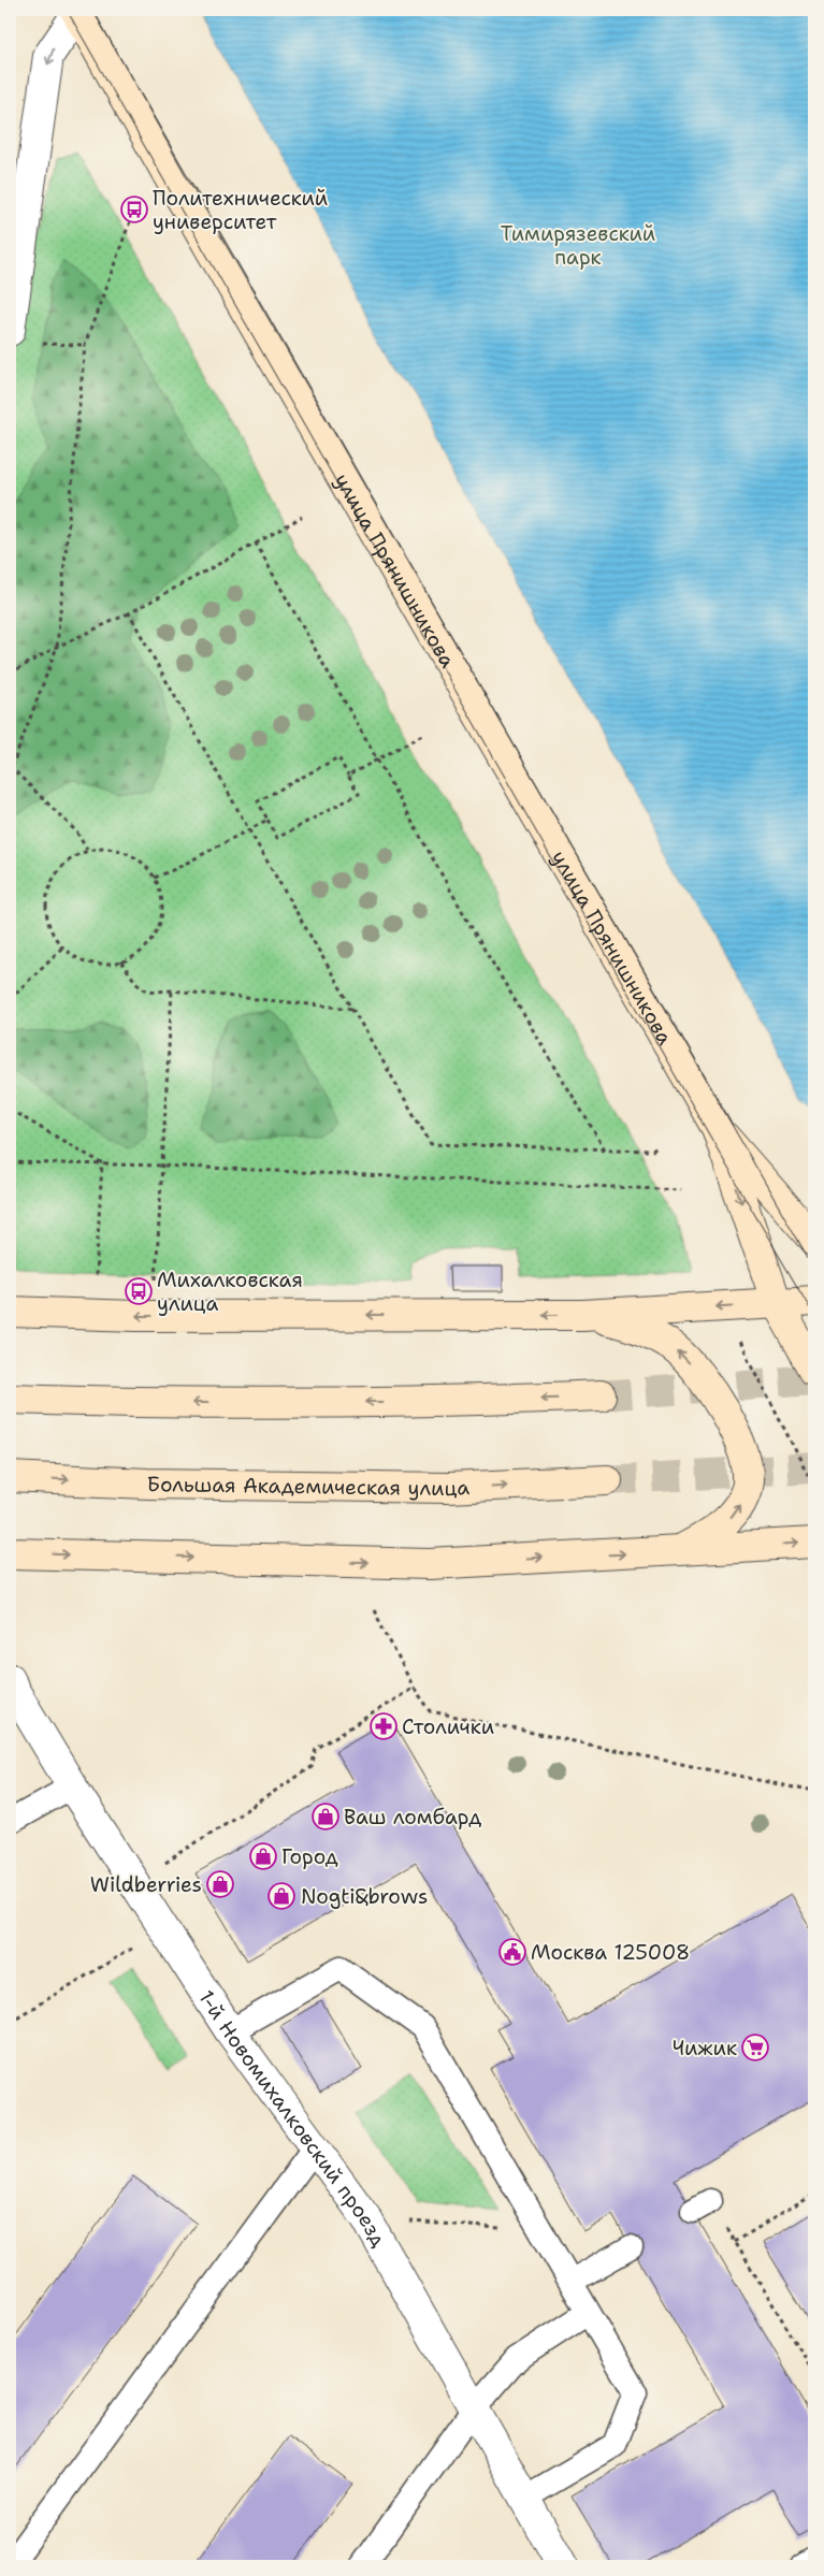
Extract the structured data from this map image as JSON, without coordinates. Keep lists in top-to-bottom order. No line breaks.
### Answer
{"streets":{"main road":["улица Прянишникова","Большая Академическая улица"],"street":["1-й Новомихалковский проезд"]},"parks":["Тимирязевский парк"],"places":{"bus stop":["Политехнический университет","Михалковская улица"],"pharmacy":["Столички"],"shop":["Ваш ломбард","Город","Wildberries","Nogti&brows"],"public building":["Москва 125008"],"supermarket":["Чижик"]}}
